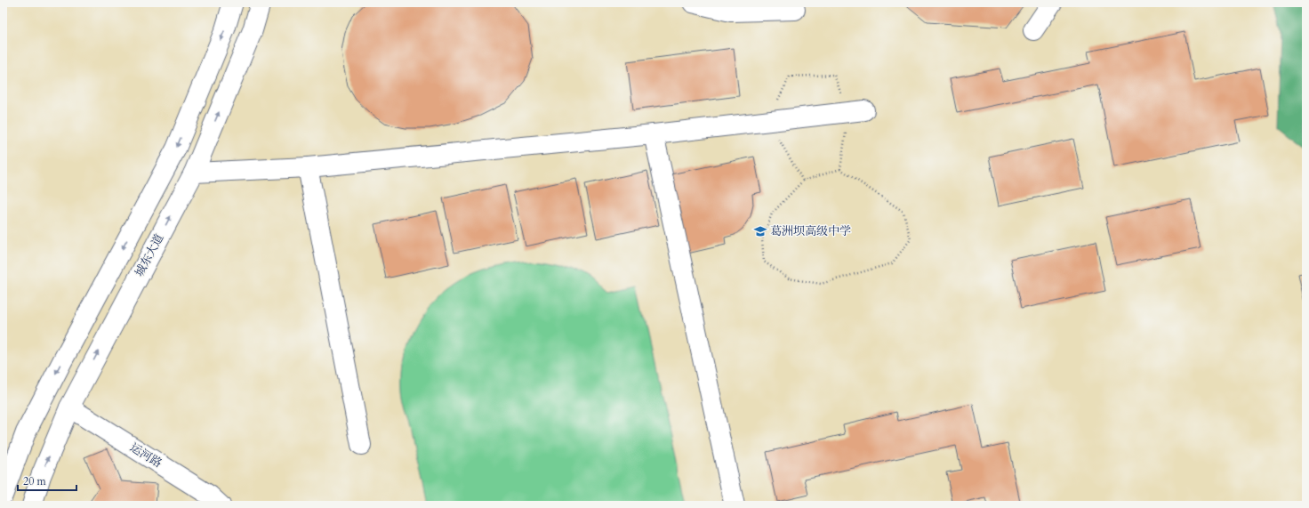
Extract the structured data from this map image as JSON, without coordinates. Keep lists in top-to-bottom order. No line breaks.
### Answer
{"streets":{"main road":["城东大道","运河路"]},"crossings":[["城东大道","运河路"]],"places":{"school or university":["葛洲坝高级中学"]},"scale_bar":"20 m"}
